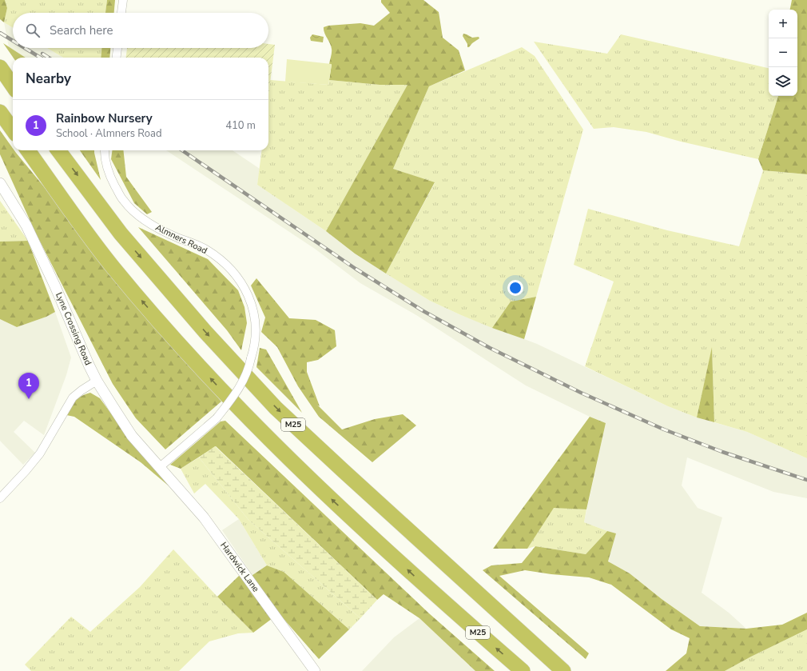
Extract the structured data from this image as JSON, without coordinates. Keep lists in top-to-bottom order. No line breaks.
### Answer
{"streets":{"highway":["M25"],"street":["Almners Road","Lyne Crossing Road","Hardwick Lane"]},"crossings":[["Almners Road","Lyne Crossing Road"],["Almners Road","Hardwick Lane"],["Lyne Crossing Road","Hardwick Lane"]],"page":{"map_buttons":["+","−"],"search":"Search here","heading":"Nearby","list":[{"mark":"1","name":"Rainbow Nursery","note":"School · Almners Road","value":"410 m"}],"pins":"1"}}
